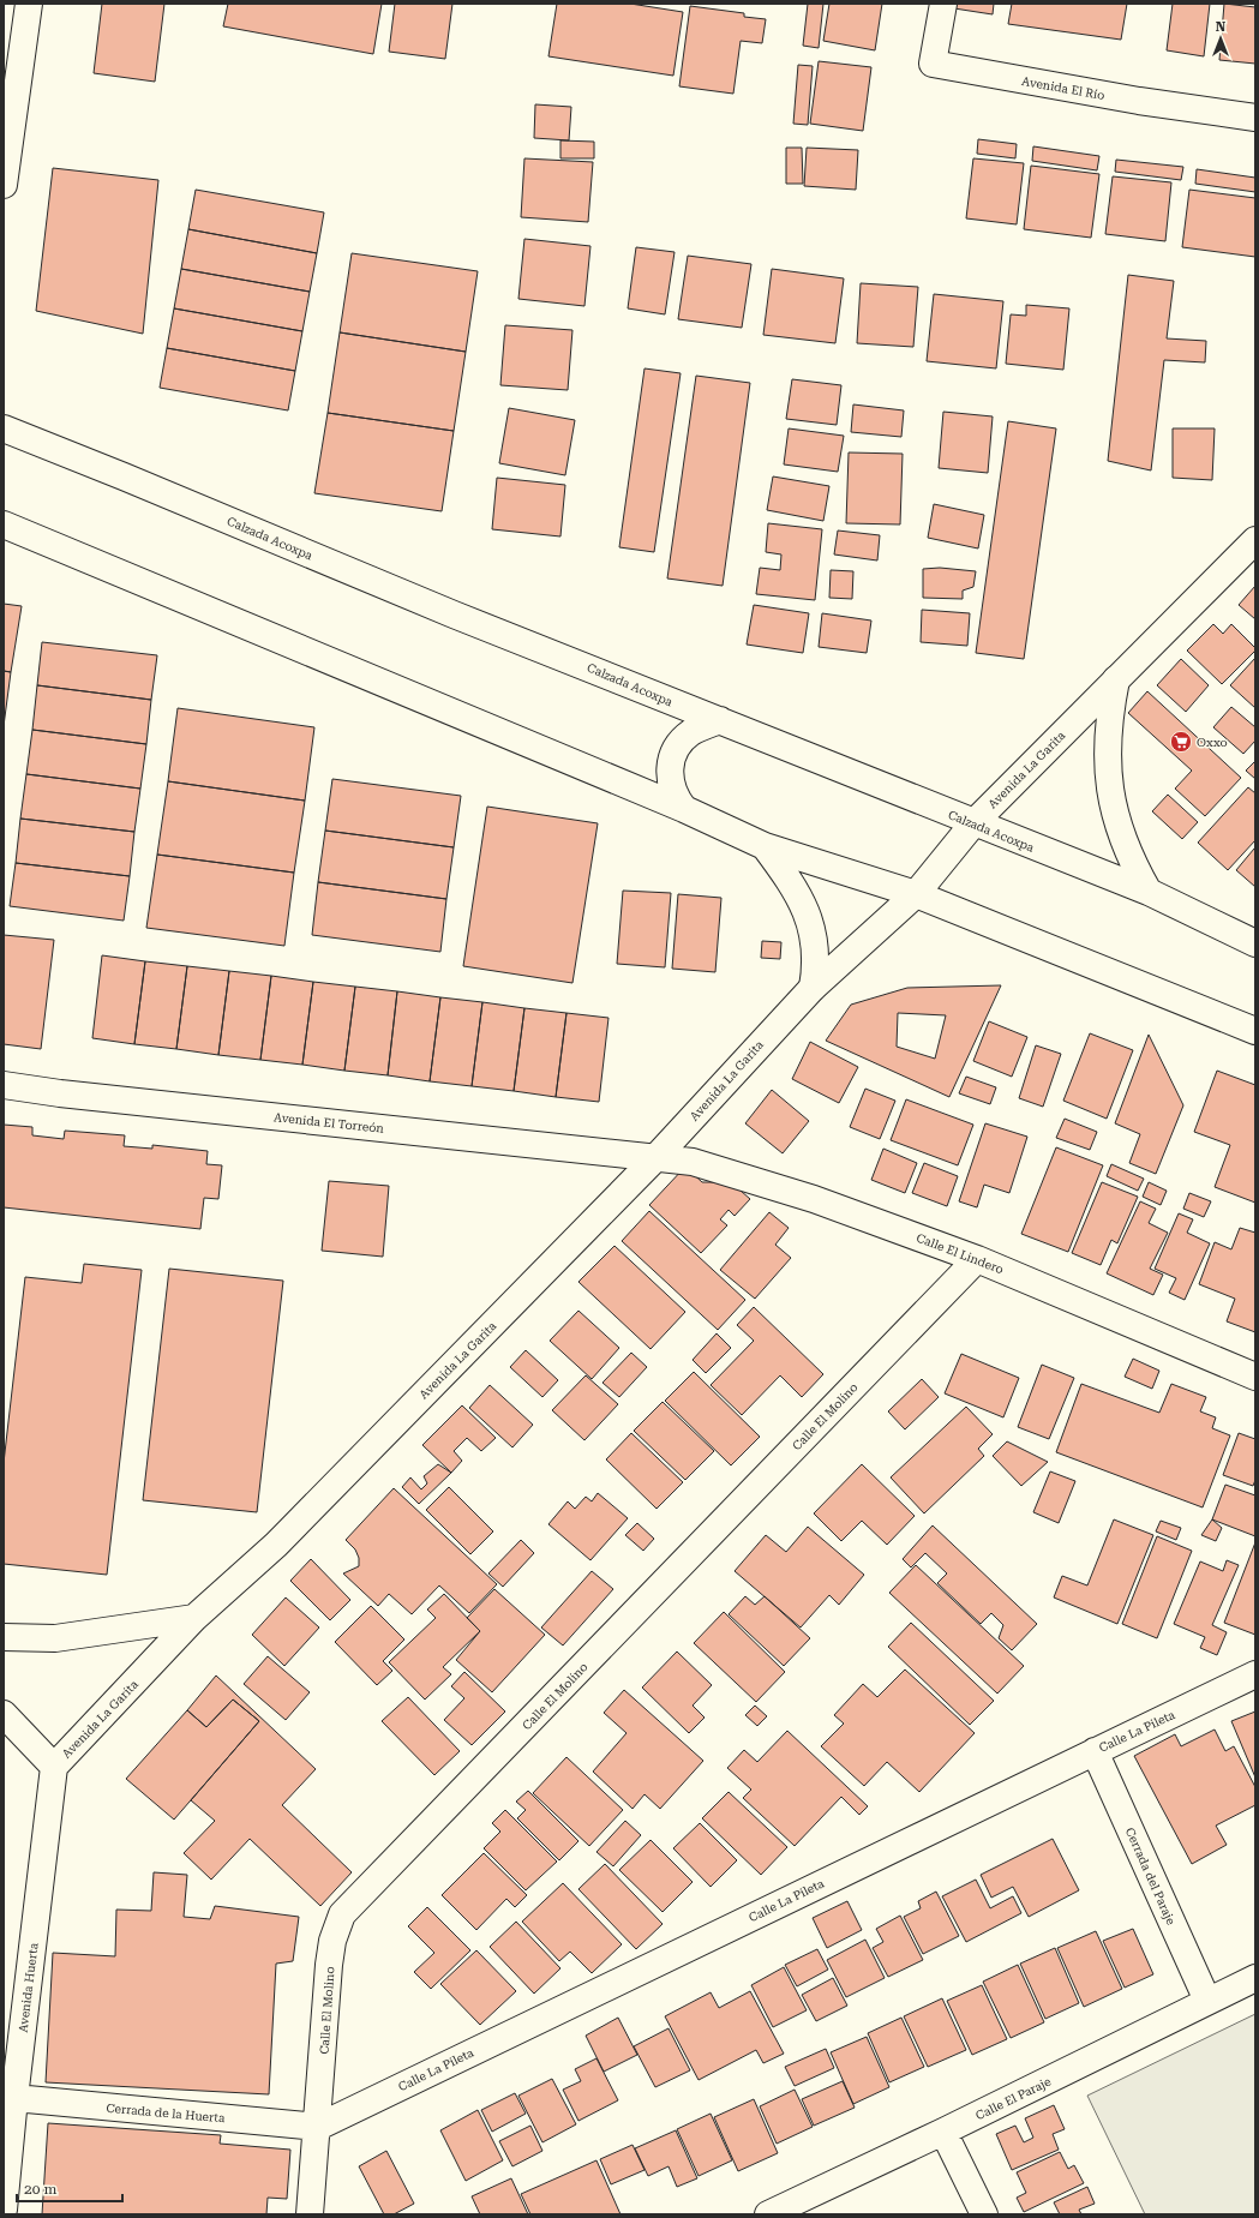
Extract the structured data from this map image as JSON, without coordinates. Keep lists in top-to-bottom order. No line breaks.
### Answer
{"streets":{"street":["Avenida El Río","Calzada Acoxpa","Avenida La Garita","Avenida El Torreón","Calle El Lindero","Calle El Molino","Calle La Pileta","Cerrada del Paraje","Avenida Huerta","Calle El Paraje","Cerrada de la Huerta"]},"crossings":[["Calzada Acoxpa","Avenida La Garita"],["Avenida La Garita","Avenida El Torreón"],["Avenida La Garita","Calle El Lindero"],["Avenida La Garita","Avenida Huerta"],["Avenida El Torreón","Calle El Lindero"],["Calle El Lindero","Calle El Molino"],["Calle El Molino","Calle La Pileta"],["Calle El Molino","Cerrada de la Huerta"],["Calle La Pileta","Cerrada del Paraje"],["Calle La Pileta","Cerrada de la Huerta"],["Cerrada del Paraje","Calle El Paraje"],["Avenida Huerta","Cerrada de la Huerta"]],"places":{"supermarket":["Oxxo"]},"scale_bar":"20 m","north":"top"}
